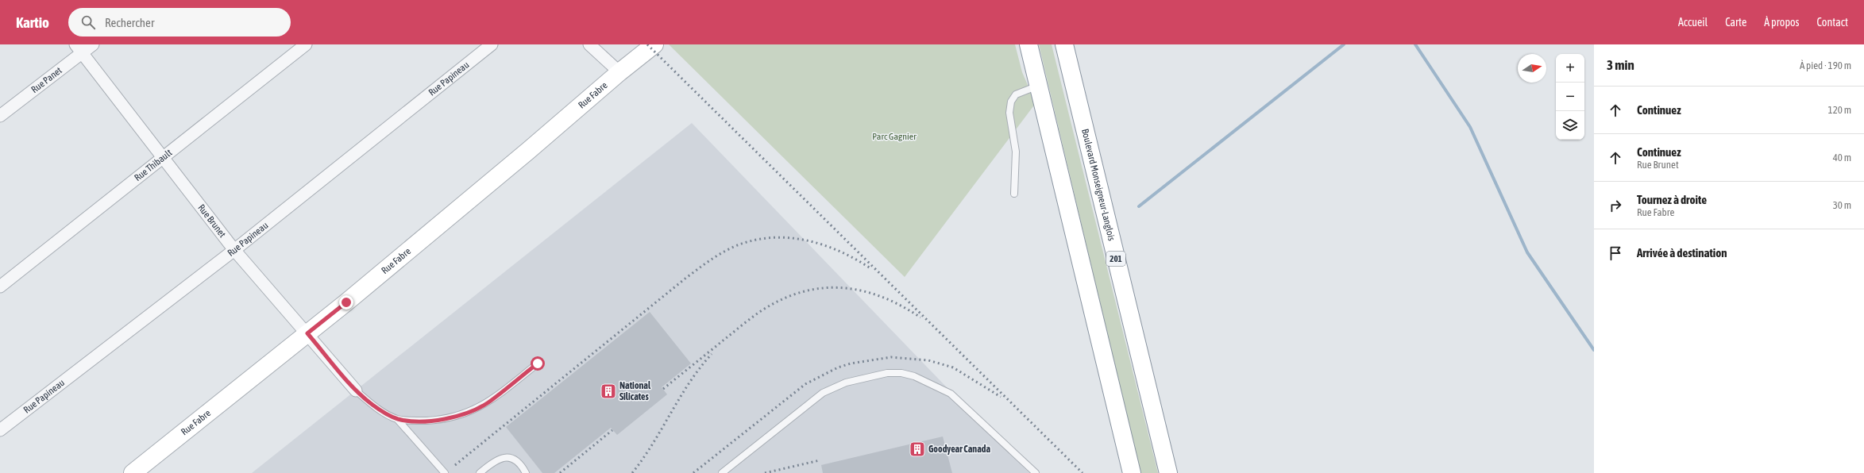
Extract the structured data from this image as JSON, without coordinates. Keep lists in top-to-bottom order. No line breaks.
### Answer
{"streets":{"main road":["Rue Fabre","Boulevard Monseigneur-Langlois","201"],"street":["Rue Papineau","Rue Panet","Rue Thibault","Rue Brunet"]},"crossings":[["Rue Papineau","Rue Brunet"],["Rue Panet","Rue Brunet"],["Rue Fabre","Rue Brunet"],["Rue Thibault","Rue Brunet"]],"parks":["Parc Gagnier"],"places":{"building":["National Silicates","Goodyear Canada"]},"north":"right","page":{"header":"Kartio","search":"Rechercher","nav":["Accueil","Carte","À propos","Contact"],"heading":["3 min","À pied · 190 m"],"map_buttons":["+","−"],"list":[["Continuez","120 m"],["Continuez","Rue Brunet","40 m"],["Tournez à droite","Rue Fabre","30 m"],"Arrivée à destination"]}}
